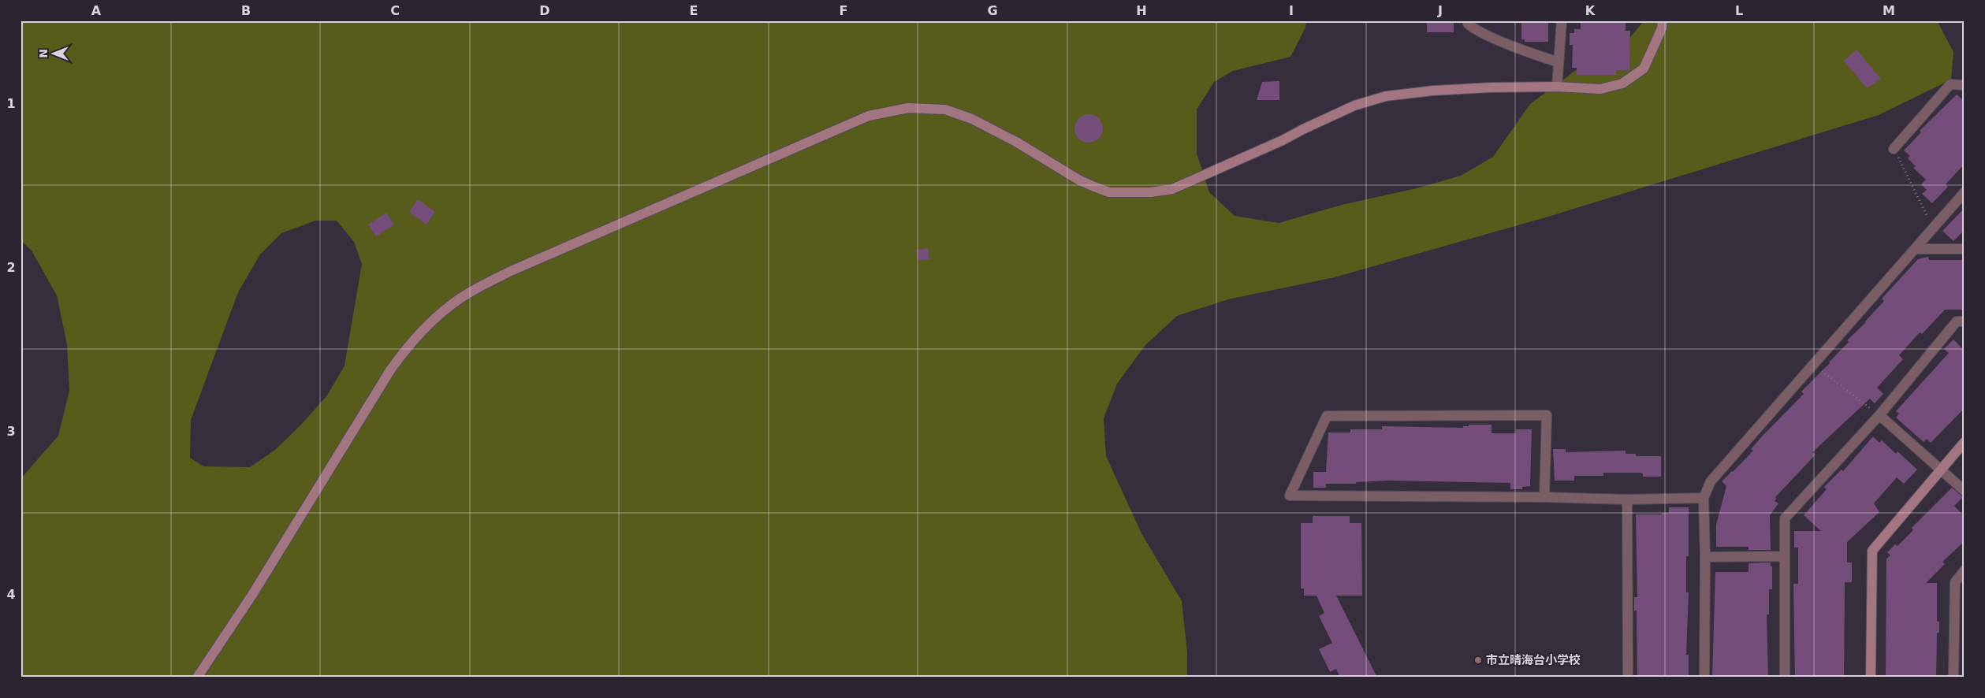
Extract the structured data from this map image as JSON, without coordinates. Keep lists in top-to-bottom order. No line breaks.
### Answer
{"places":["市立晴海台小学校"],"north":"left","grid":{"columns":["A","B","C","D","E","F","G","H","I","J","K","L","M"],"rows":["1","2","3","4"]}}
